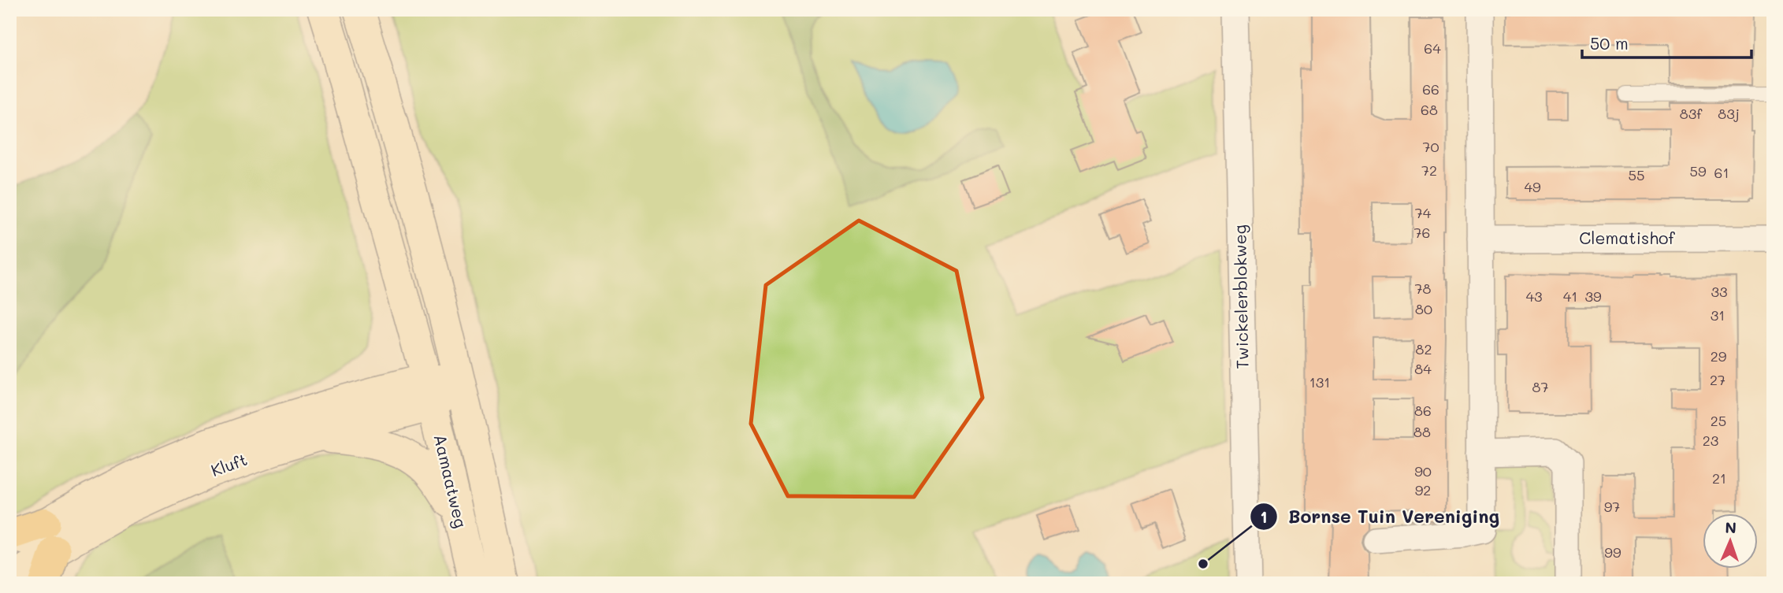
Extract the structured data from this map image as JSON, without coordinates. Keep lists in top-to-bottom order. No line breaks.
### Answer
{"streets":{"main road":["Kluft","Aamaatweg"],"street":["Clematishof","Twickelerblokweg"]},"crossings":[["Kluft","Aamaatweg"]],"places":["Bornse Tuin Vereniging"],"house_numbers":["64","66","68","83f","83j","70","72","59","61","55","49","74","76","78","33","43","41","39","80","31","82","29","84","27","131","87","86","25","88","23","90","21","92","97","99"],"scale_bar":"50 m","north":"top"}
